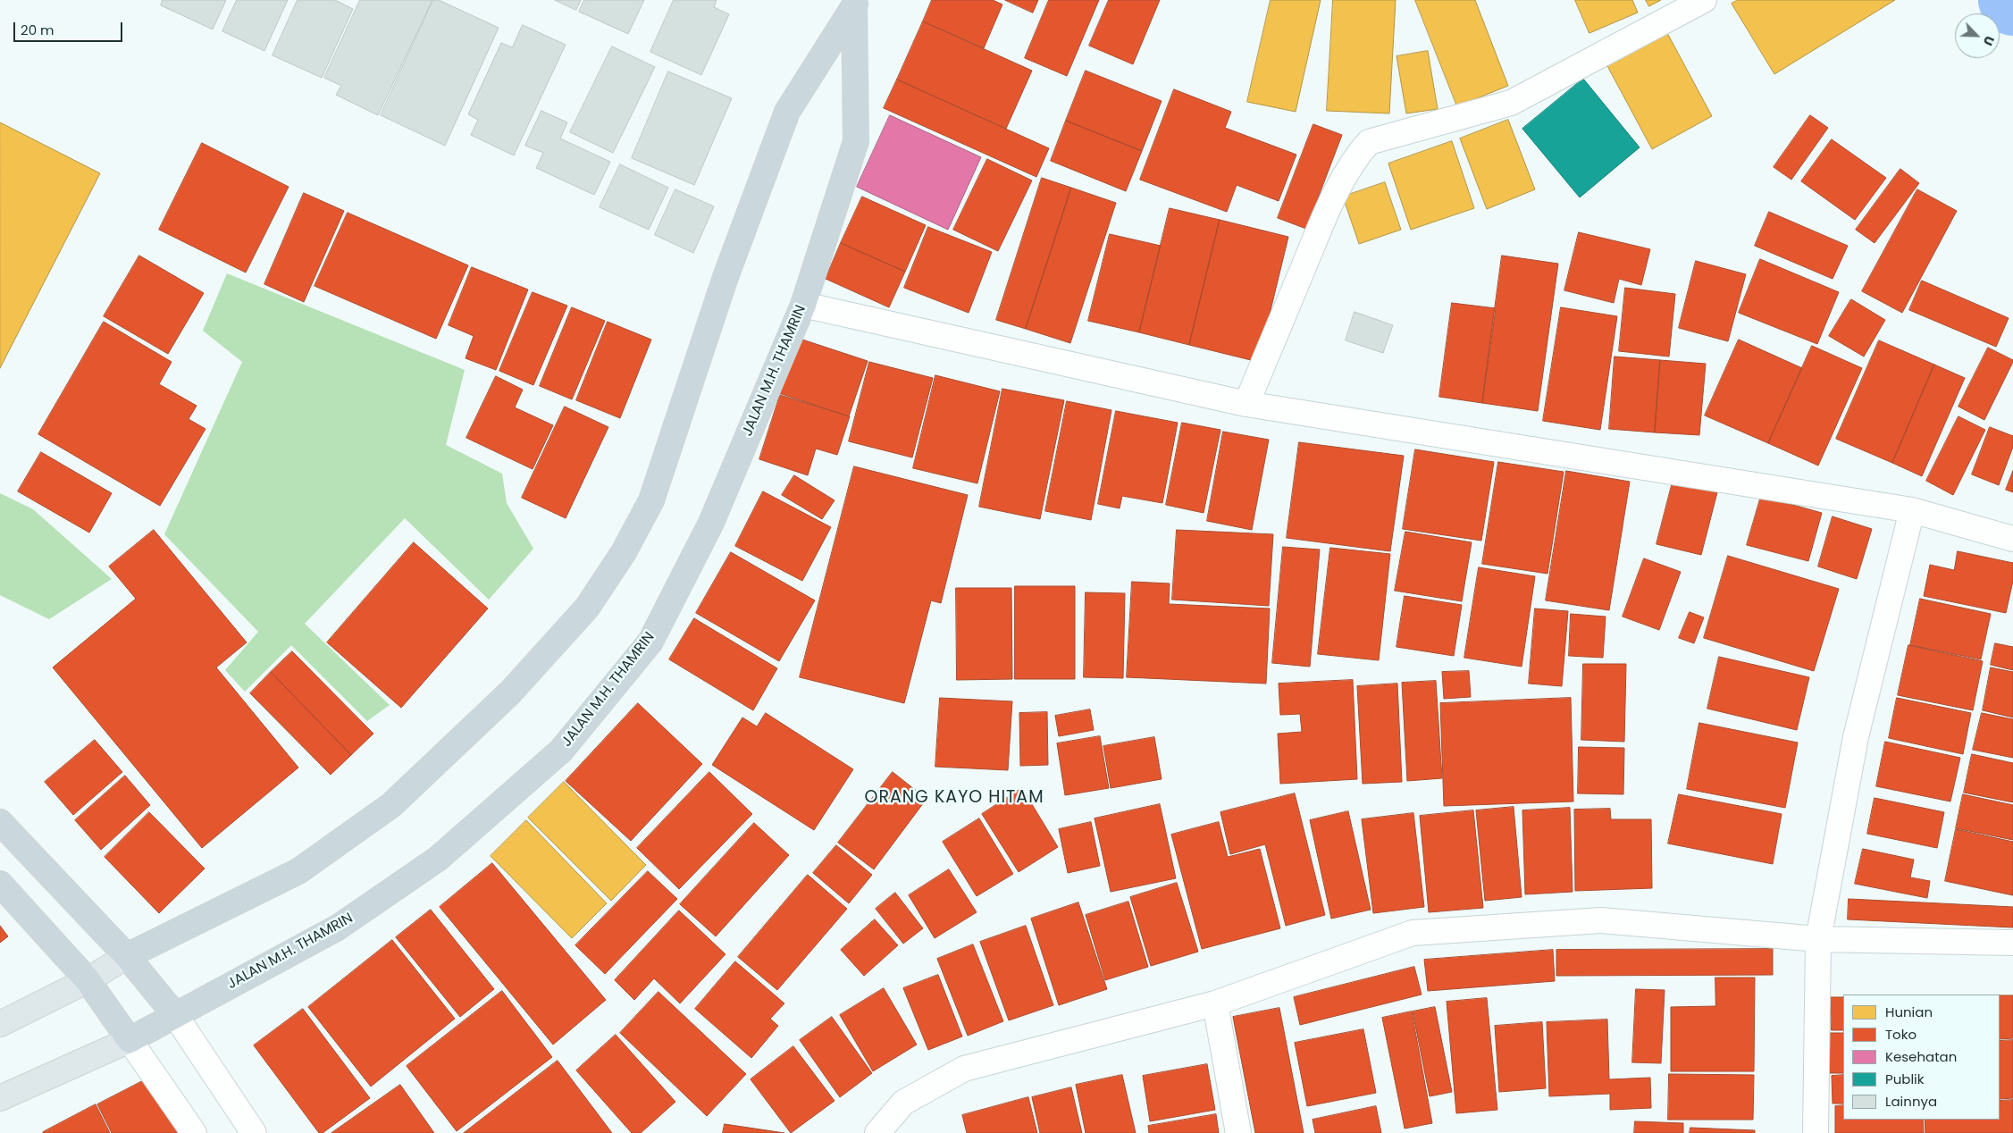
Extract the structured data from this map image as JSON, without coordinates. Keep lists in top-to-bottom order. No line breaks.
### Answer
{"streets":{"highway":["JALAN M.H. THAMRIN"]},"districts":["ORANG KAYO HITAM"],"legend":["Hunian","Toko","Kesehatan","Publik","Lainnya"],"scale_bar":"20 m","north":"bottom right"}
